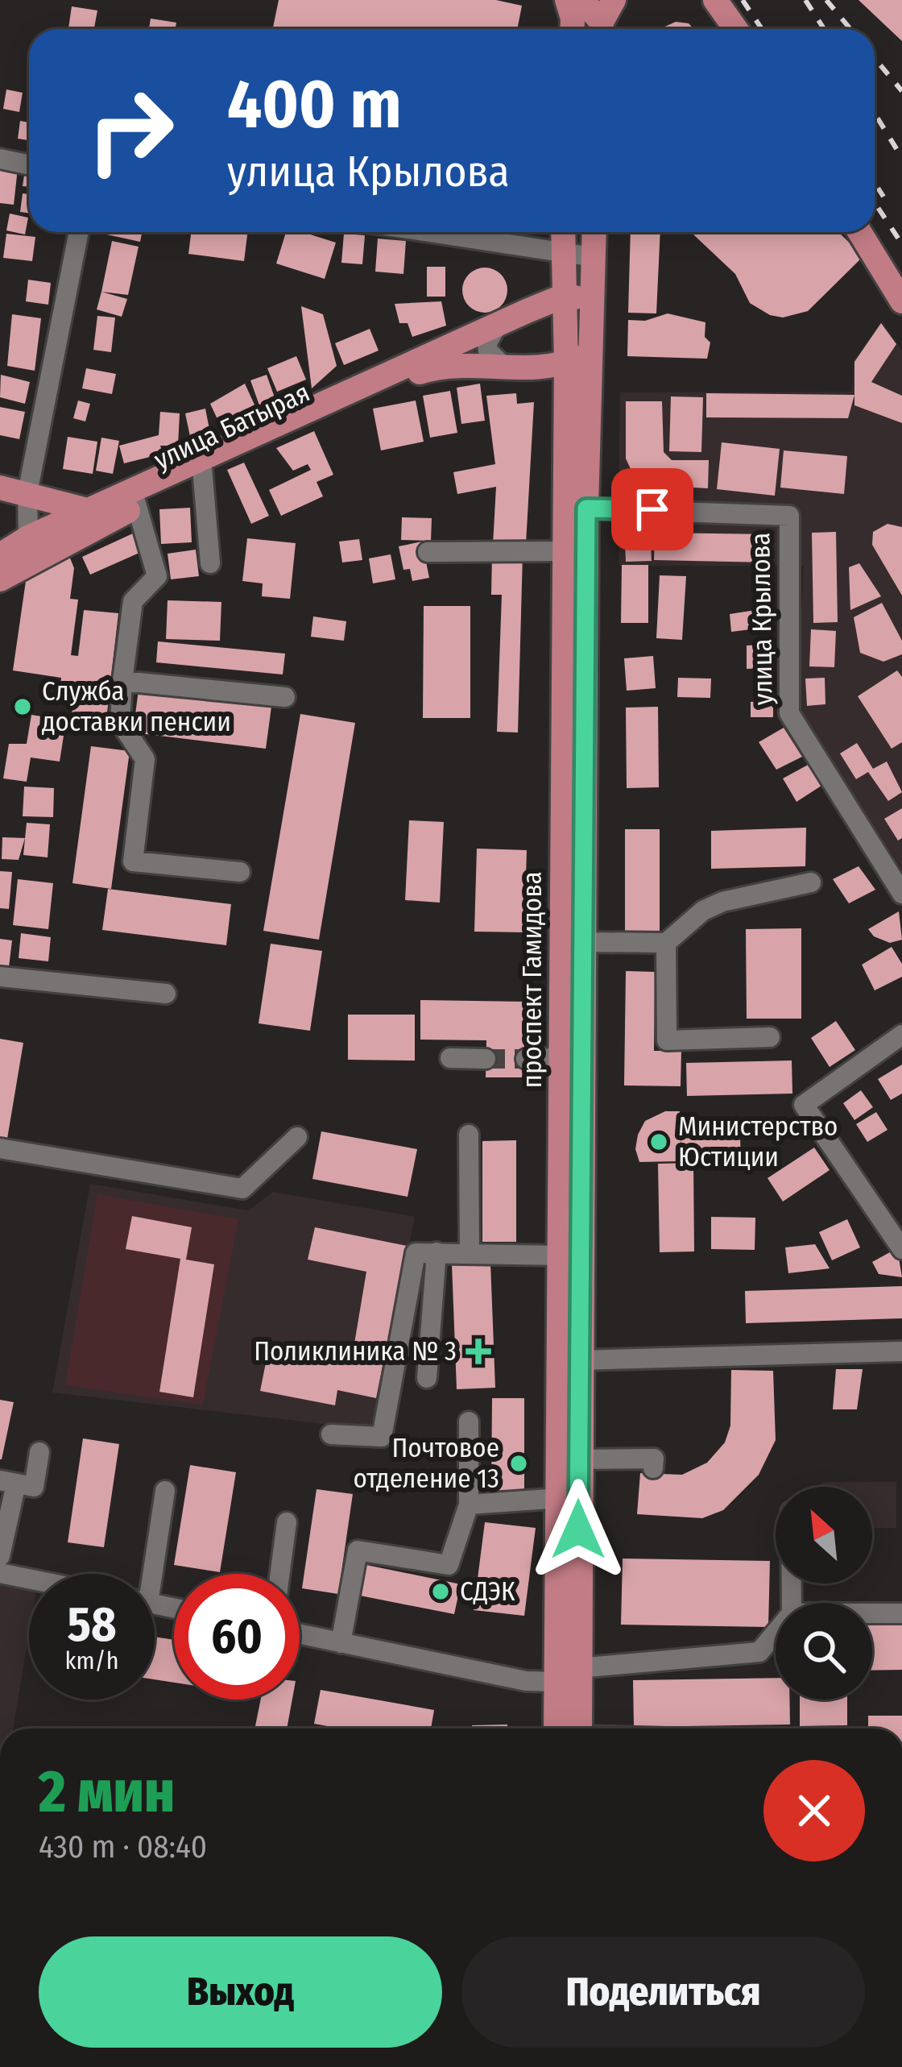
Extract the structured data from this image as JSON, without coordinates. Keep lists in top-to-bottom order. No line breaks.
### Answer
{"streets":{"main road":["улица Батырая","проспект Гамидова"],"street":["улица Крылова"]},"crossings":[["улица Батырая","проспект Гамидова"],["улица Крылова","проспект Гамидова"]],"places":{"other":["Служба доставки пенсии","Министерство Юстиции","Почтовое отделение 13","СДЭК"],"health":["Поликлиника № 3"]},"north":"top left","page":{"turn":["400 m","улица Крылова"],"speed":"58 km/h","limit":"60","heading":["2 мин","430 m · 08:40"],"buttons":["Выход","Поделиться"]}}
